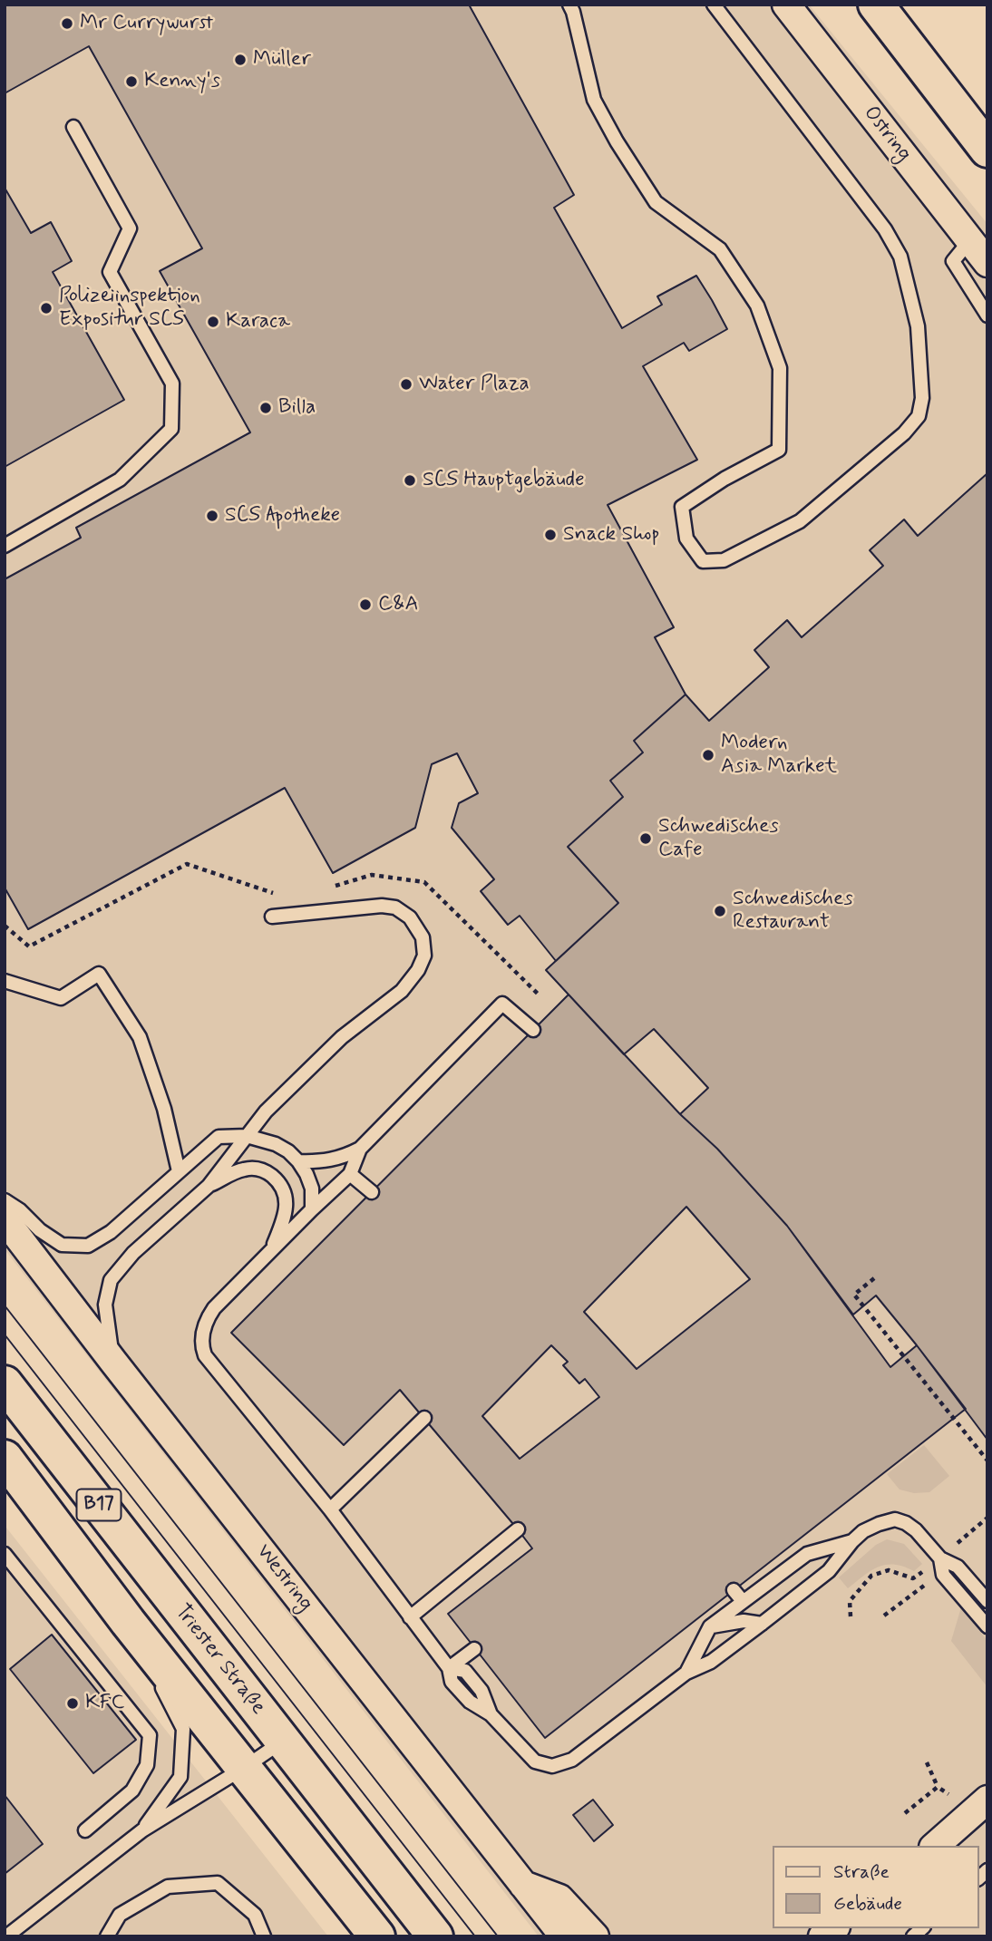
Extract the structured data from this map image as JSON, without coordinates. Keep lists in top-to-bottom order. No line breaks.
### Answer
{"streets":{"main road":["B17","Triester Straße"],"street":["Ostring","Westring"]},"places":["Mr Currywurst","Müller","Kenny's","Polizeiinspektion Expositur SCS","Karaca","Water Plaza","Billa","SCS Hauptgebäude","SCS Apotheke","Snack Shop","C&A","Modern Asia Market","Schwedisches Cafe","Schwedisches Restaurant","KFC"],"legend":["Straße","Gebäude"]}
